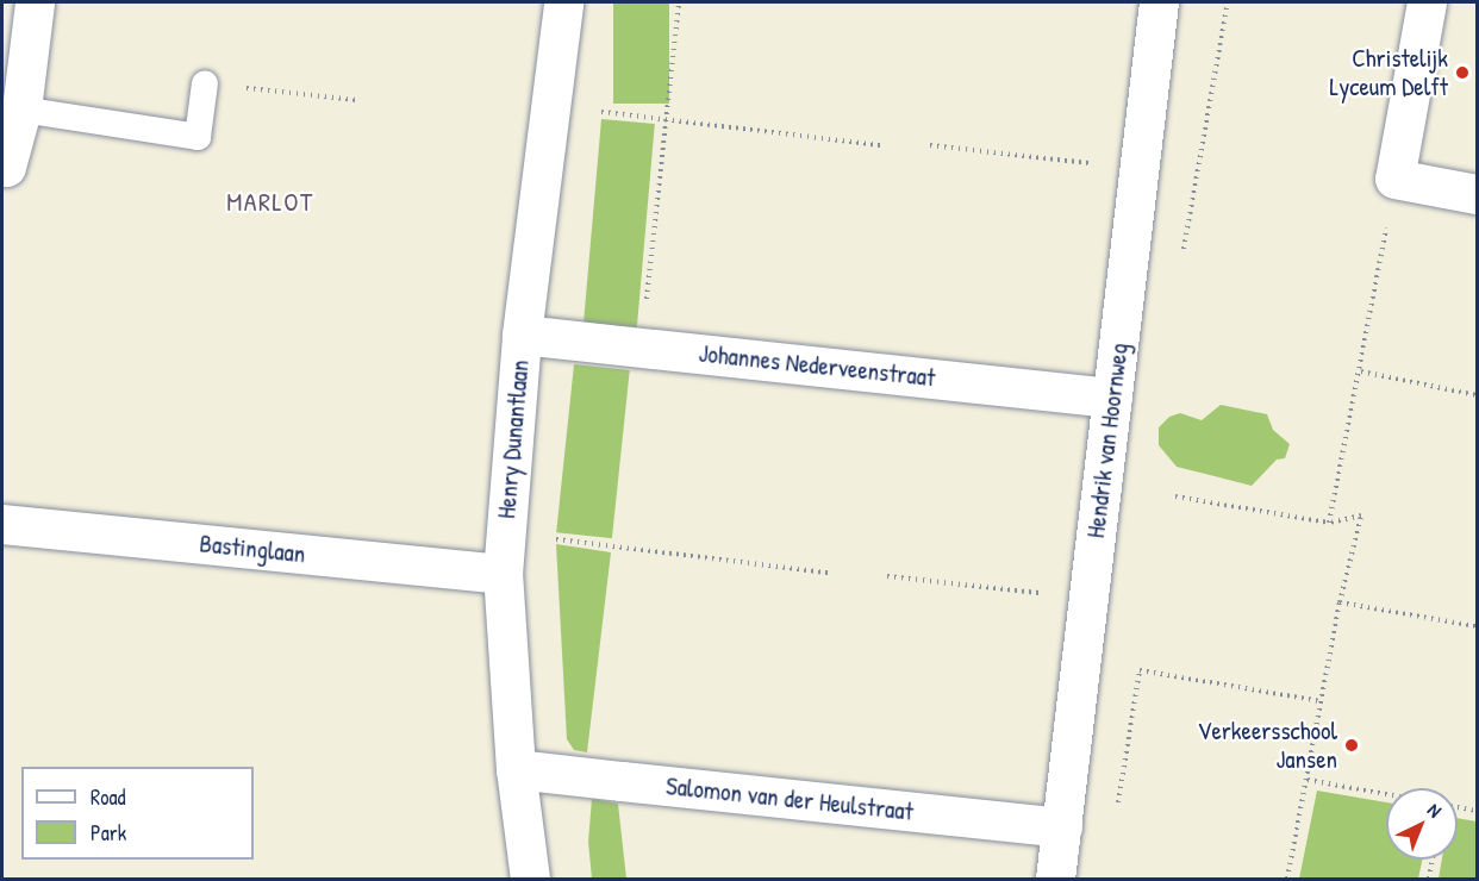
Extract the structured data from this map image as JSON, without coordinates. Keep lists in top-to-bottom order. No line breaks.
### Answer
{"streets":{"street":["Johannes Nederveenstraat","Henry Dunantlaan","Hendrik van Hoornweg","Bastinglaan","Salomon van der Heulstraat"]},"crossings":[["Johannes Nederveenstraat","Henry Dunantlaan"],["Johannes Nederveenstraat","Hendrik van Hoornweg"],["Henry Dunantlaan","Bastinglaan"],["Henry Dunantlaan","Salomon van der Heulstraat"],["Hendrik van Hoornweg","Salomon van der Heulstraat"]],"districts":["MARLOT"],"places":["Christelijk Lyceum Delft","Verkeersschool Jansen"],"legend":["Road","Park"],"north":"top right"}
